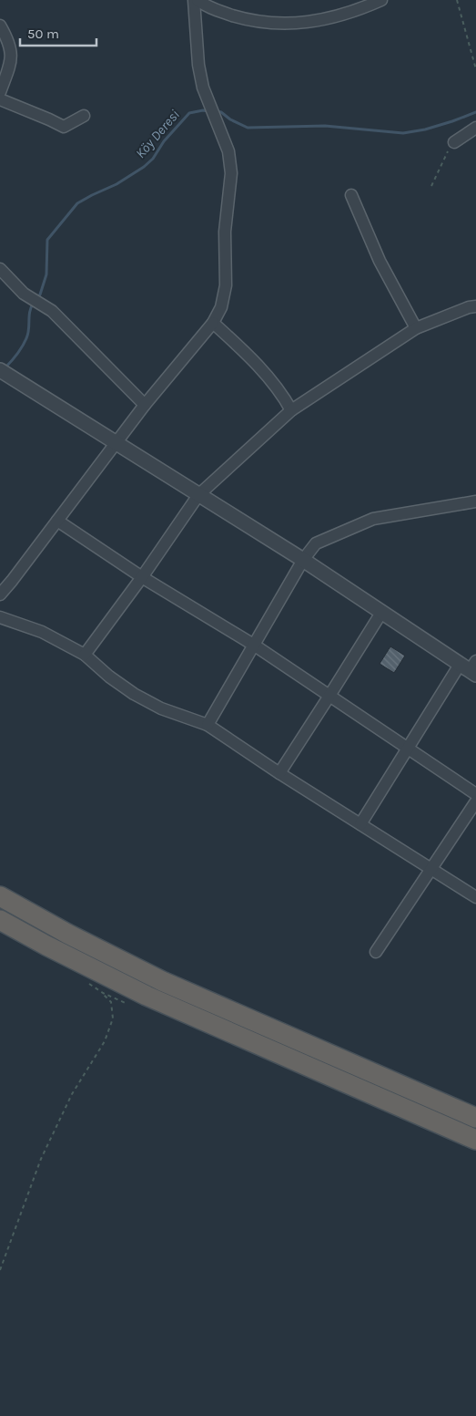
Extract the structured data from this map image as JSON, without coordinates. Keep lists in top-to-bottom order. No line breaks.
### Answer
{"water":["Köy Deresi"],"scale_bar":"50 m"}
